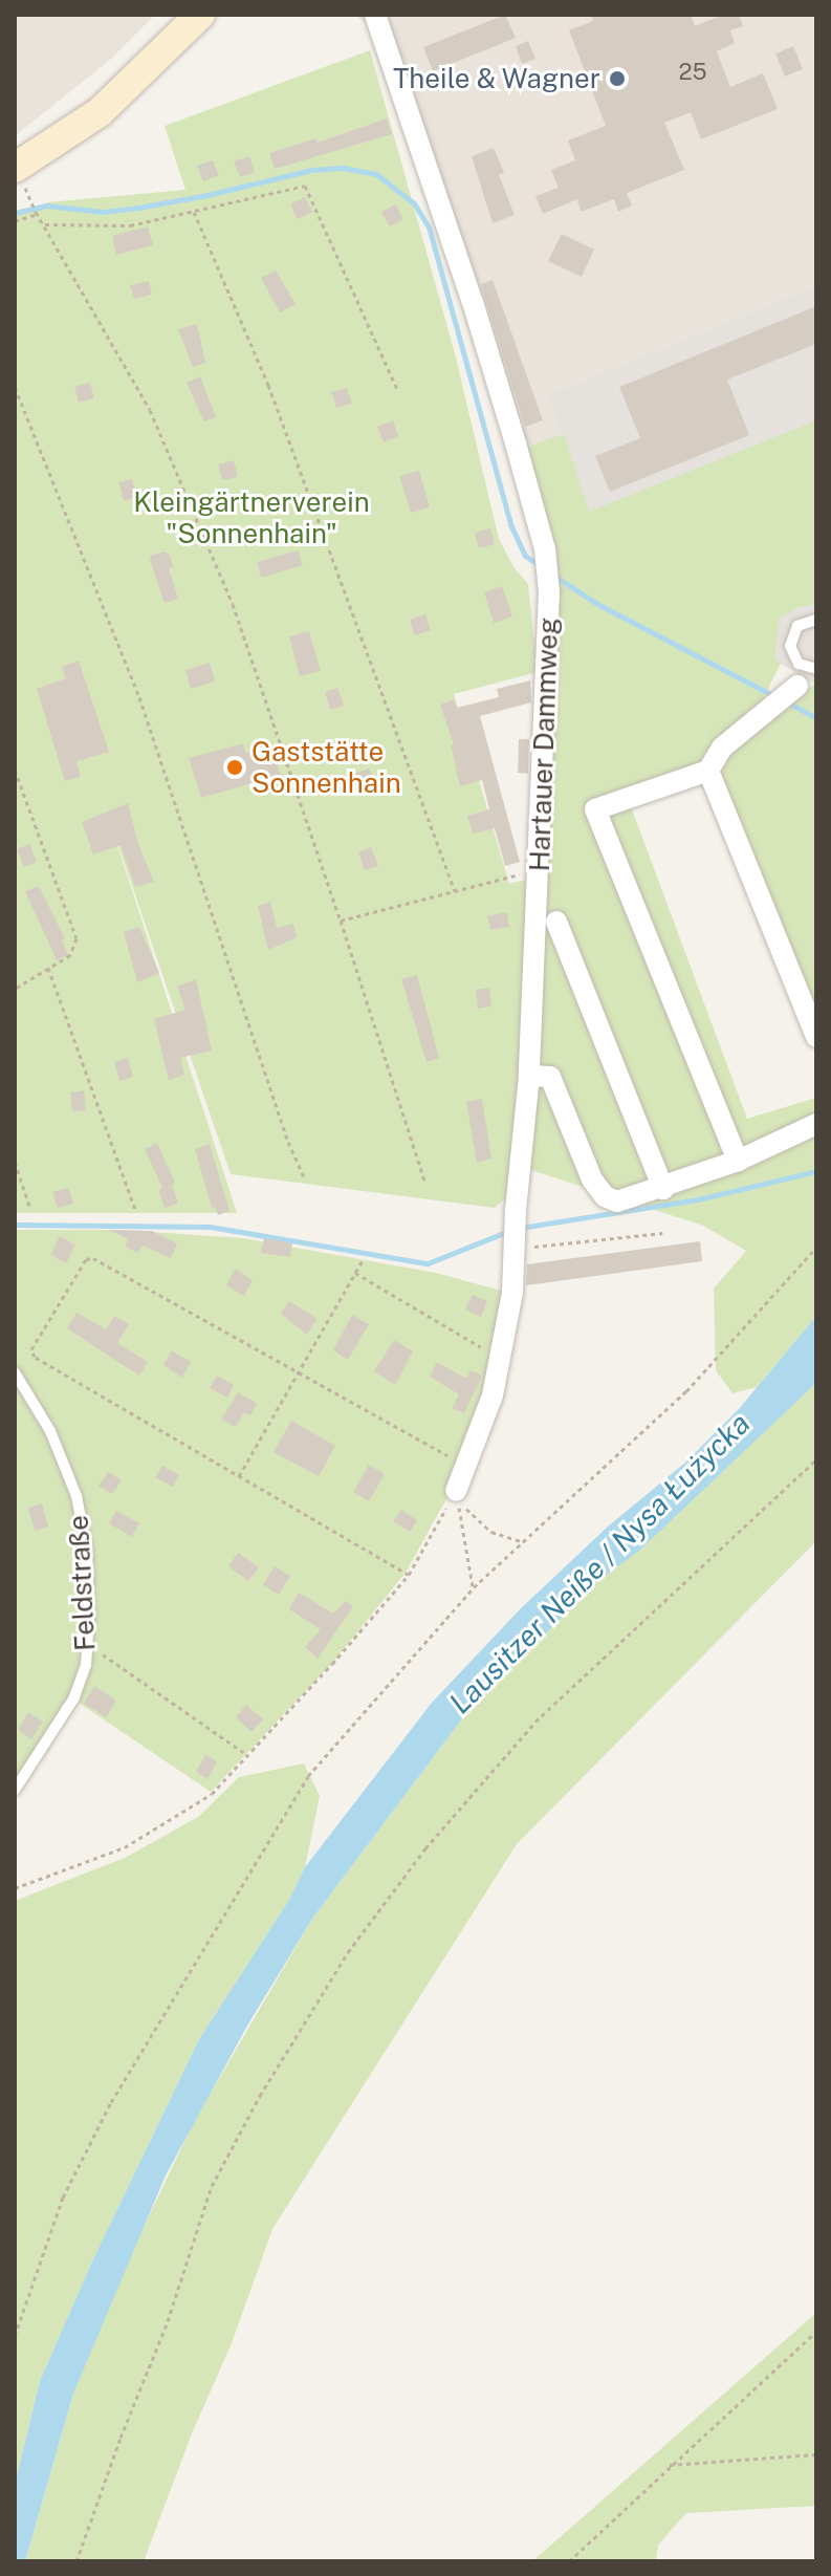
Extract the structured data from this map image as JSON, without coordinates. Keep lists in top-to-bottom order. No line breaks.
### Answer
{"streets":{"street":["Hartauer Dammweg"],"lane":["Feldstraße"]},"water":["Lausitzer Neiße / Nysa Łużycka"],"parks":["Kleingärtnerverein \"Sonnenhain\""],"places":["Theile & Wagner","Gaststätte Sonnenhain"],"house_numbers":["25"]}
